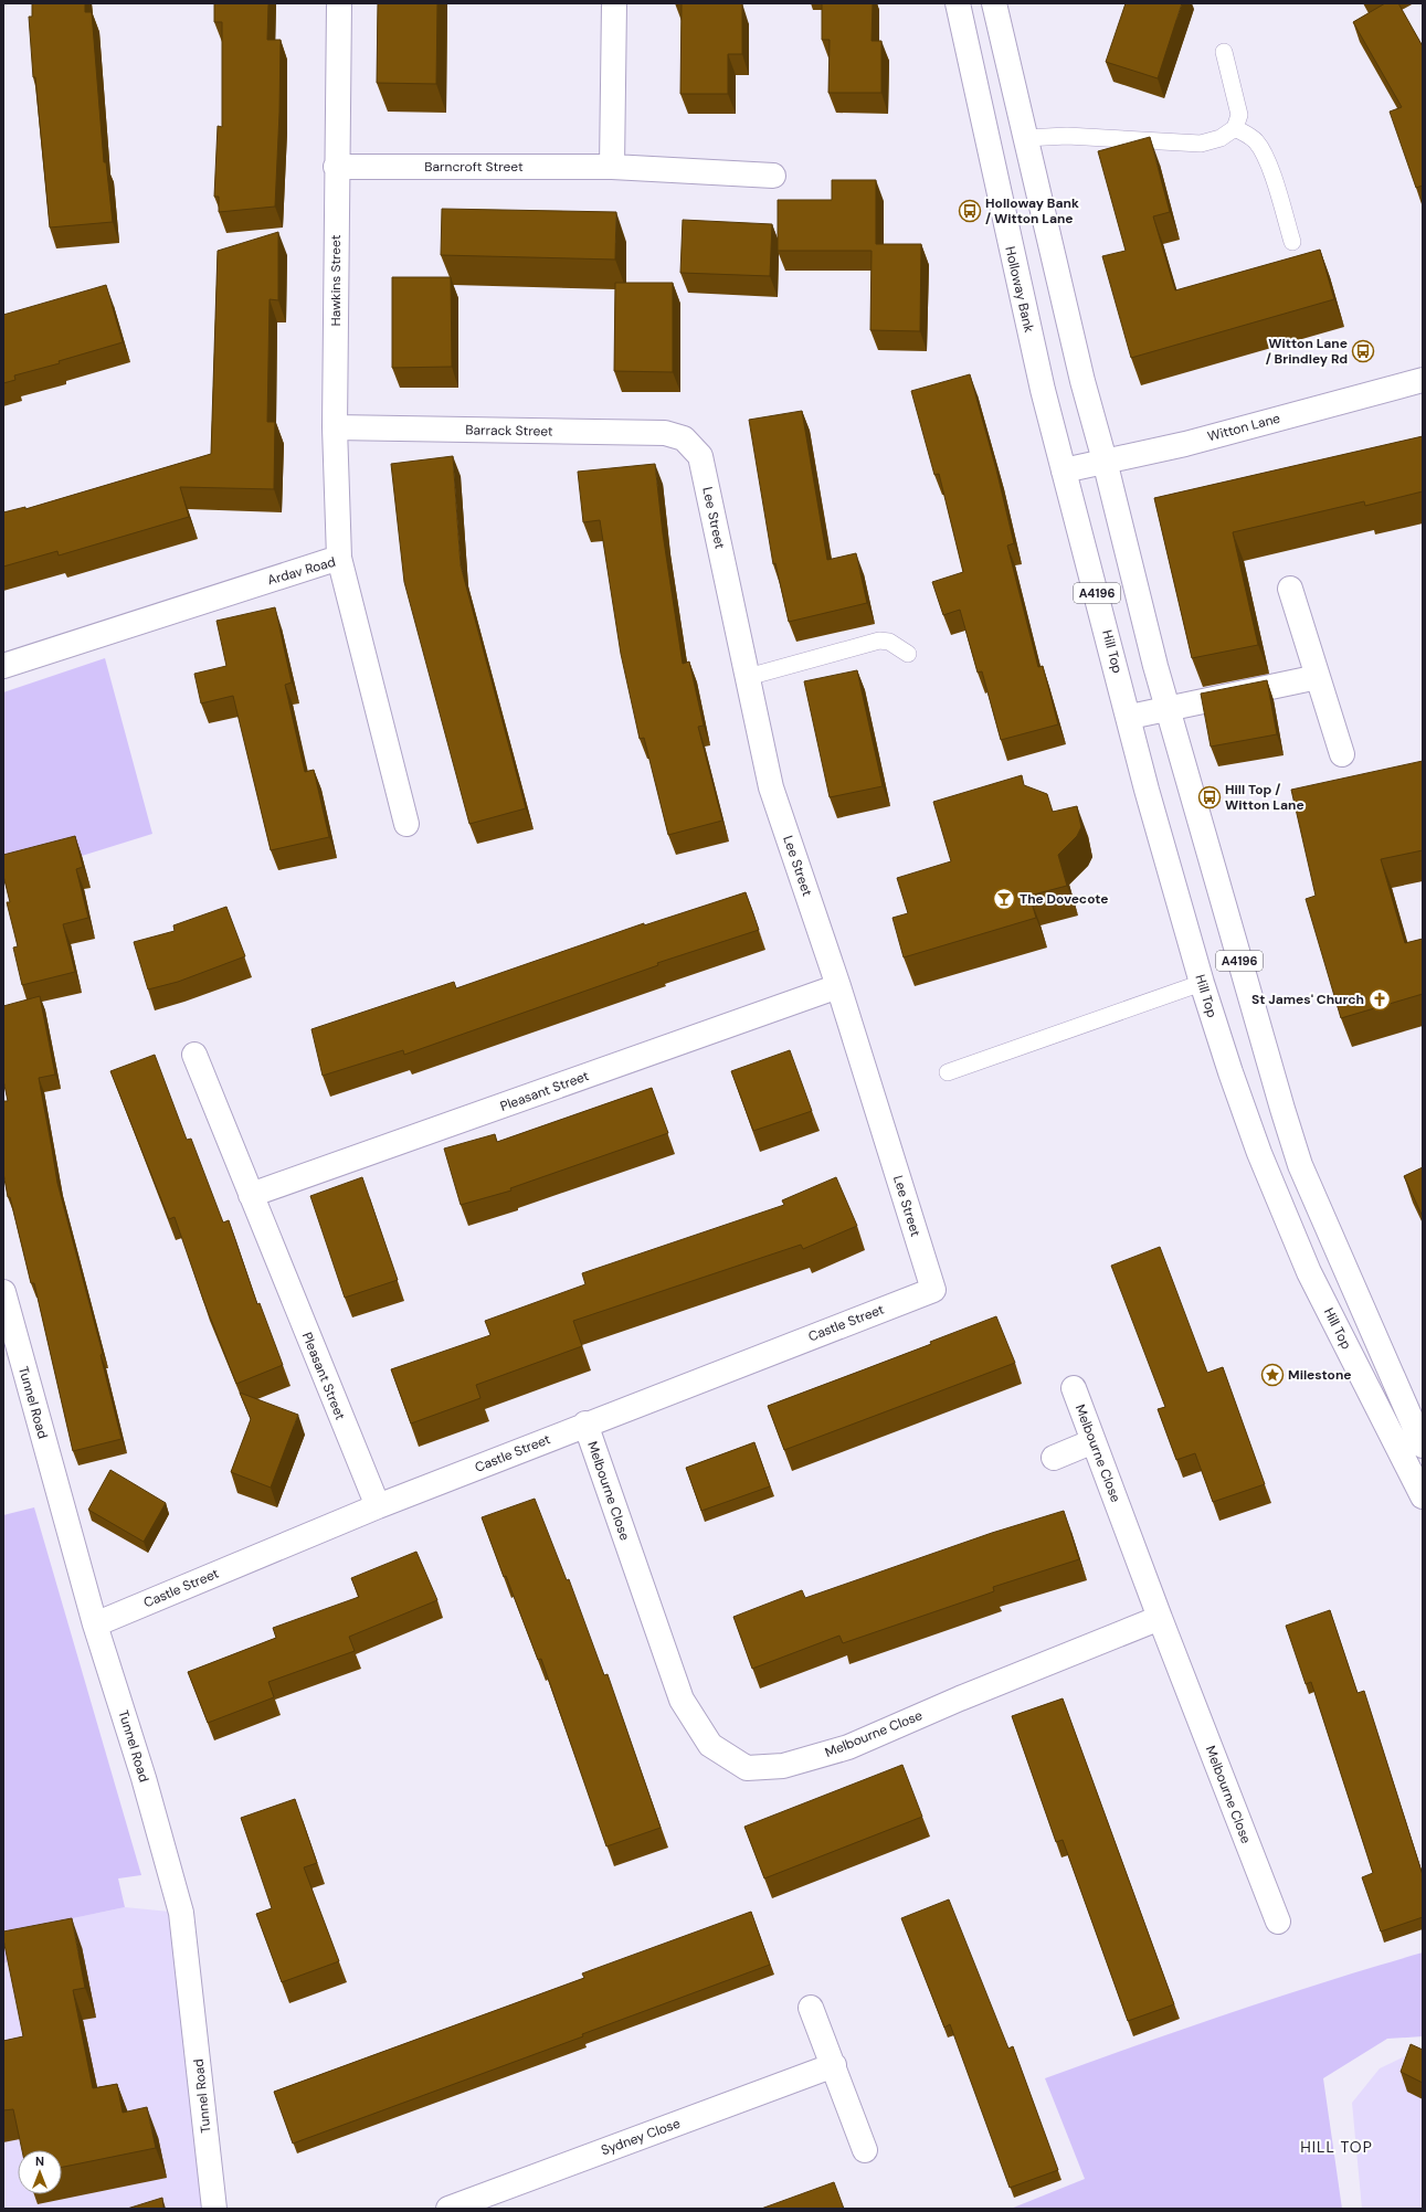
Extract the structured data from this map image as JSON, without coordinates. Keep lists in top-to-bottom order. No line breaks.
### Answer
{"streets":{"street":["Barncroft Street","Hawkins Street","Holloway Bank","Witton Lane","Barrack Street","Lee Street","Ardav Road","A4196","Hill Top","Pleasant Street","Castle Street","Tunnel Road","Melbourne Close","Sydney Close"]},"crossings":[["Barncroft Street","Hawkins Street"],["Hawkins Street","Barrack Street"],["Hawkins Street","Ardav Road"],["Holloway Bank","Witton Lane"],["Holloway Bank","Hill Top"],["Witton Lane","A4196"],["Witton Lane","Hill Top"],["Barrack Street","Lee Street"],["Lee Street","Pleasant Street"],["Lee Street","Castle Street"],["Pleasant Street","Castle Street"],["Castle Street","Tunnel Road"],["Castle Street","Melbourne Close"]],"districts":["HILL TOP"],"places":{"bus stop":["Holloway Bank / Witton Lane","Witton Lane / Brindley Rd","Hill Top / Witton Lane"],"bar":["The Dovecote"],"church":["St James' Church"],"place":["Milestone"]},"north":"top"}
